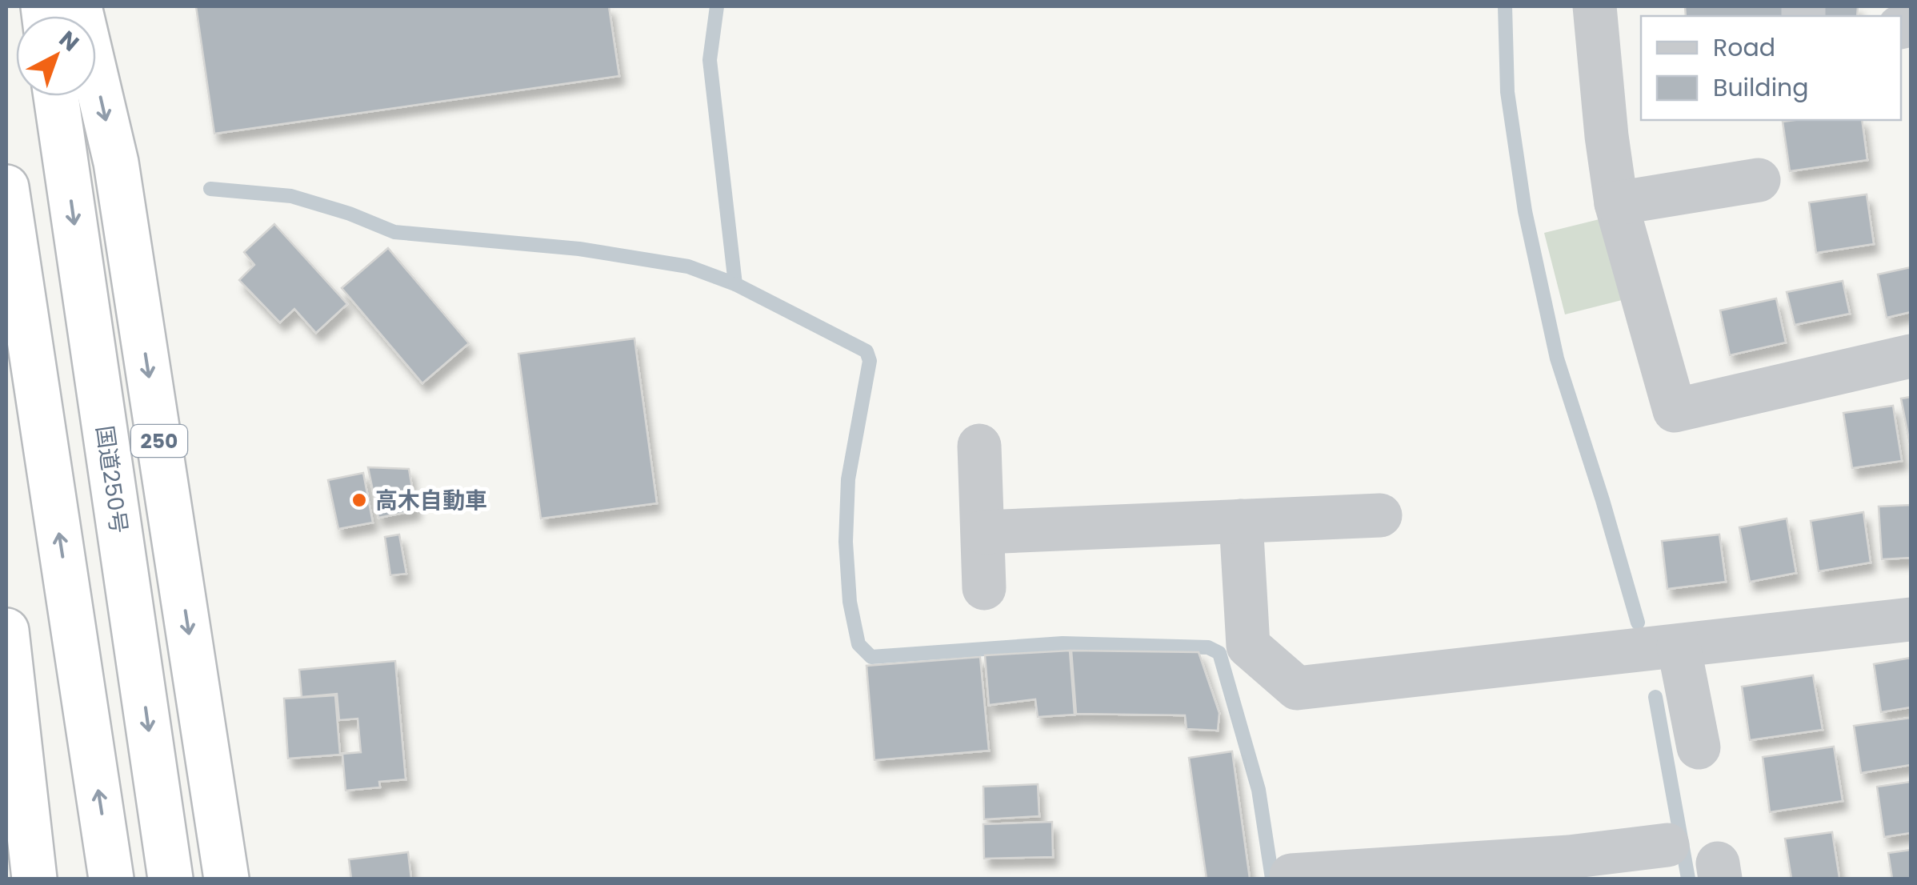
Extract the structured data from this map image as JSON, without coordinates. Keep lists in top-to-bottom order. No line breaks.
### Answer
{"streets":{"highway":["250","国道250号"]},"places":["高木自動車"],"legend":["Road","Building"],"north":"top right"}
